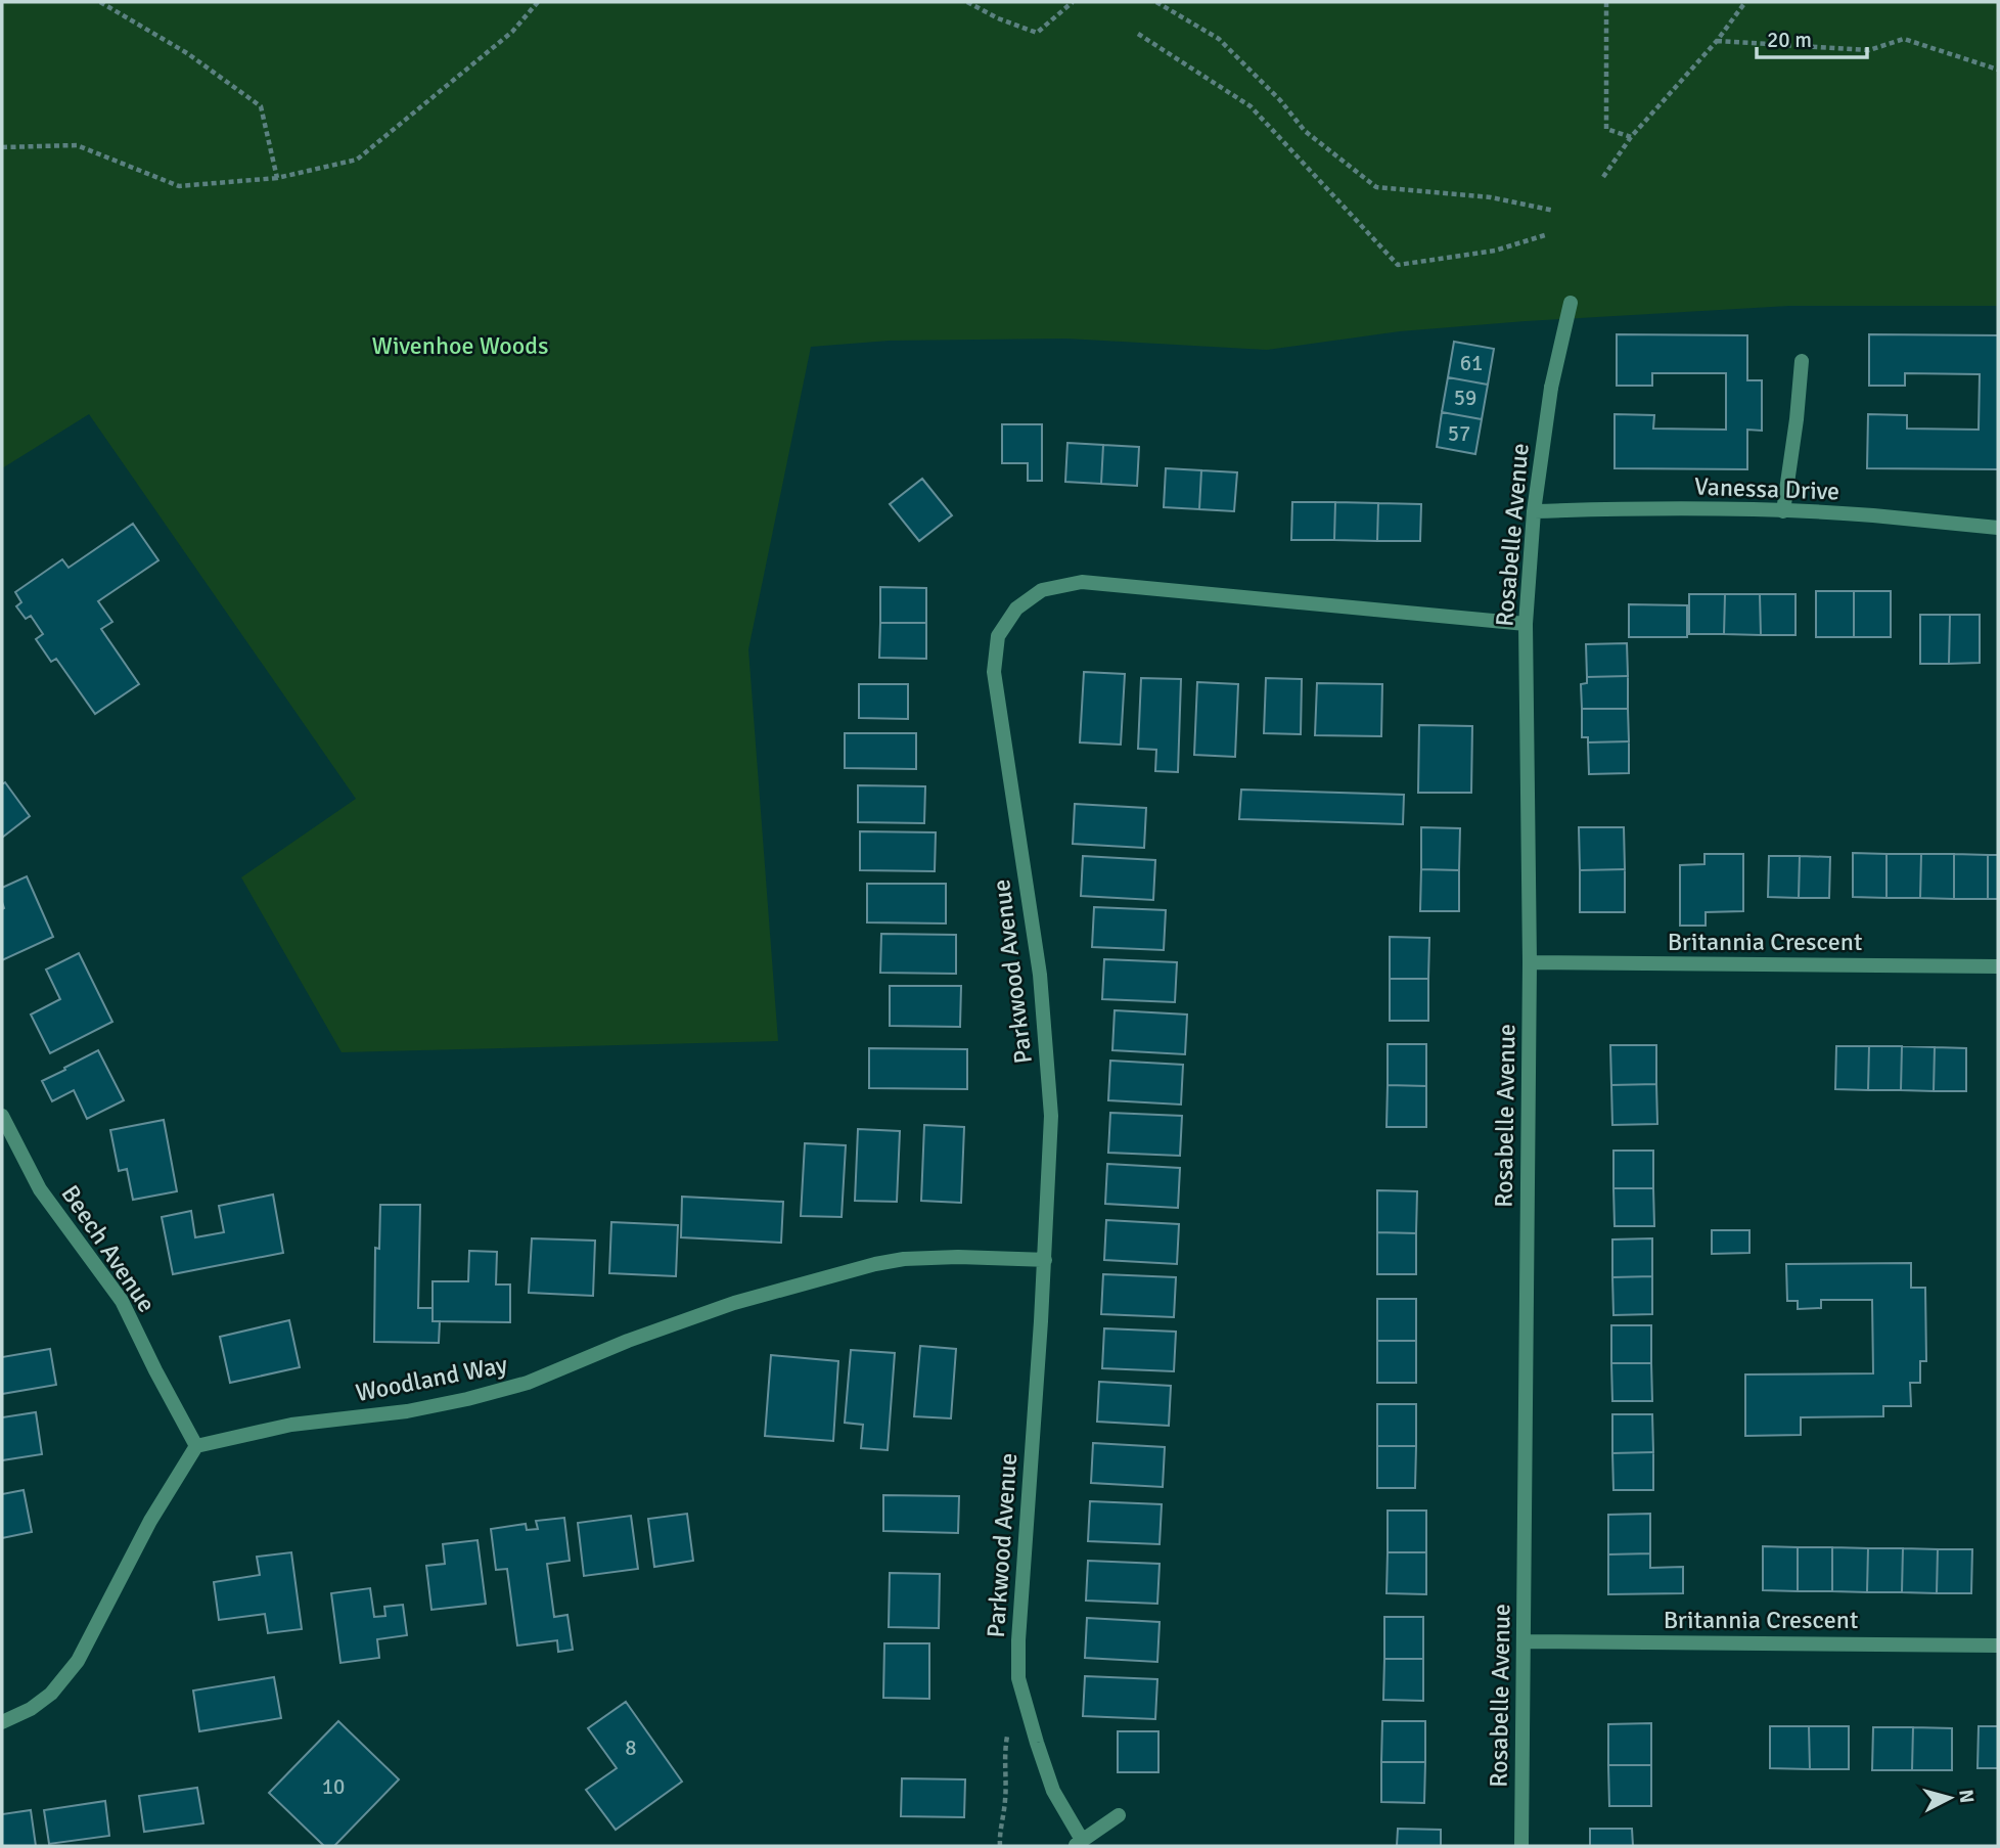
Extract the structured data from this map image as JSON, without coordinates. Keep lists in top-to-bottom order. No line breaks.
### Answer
{"streets":{"street":["Vanessa Drive","Rosabelle Avenue","Britannia Crescent","Parkwood Avenue","Beech Avenue","Woodland Way"]},"crossings":[["Vanessa Drive","Rosabelle Avenue"],["Rosabelle Avenue","Britannia Crescent"],["Rosabelle Avenue","Parkwood Avenue"],["Parkwood Avenue","Woodland Way"],["Beech Avenue","Woodland Way"]],"parks":["Wivenhoe Woods"],"house_numbers":["61","59","57","8","10"],"scale_bar":"20 m","north":"right"}
